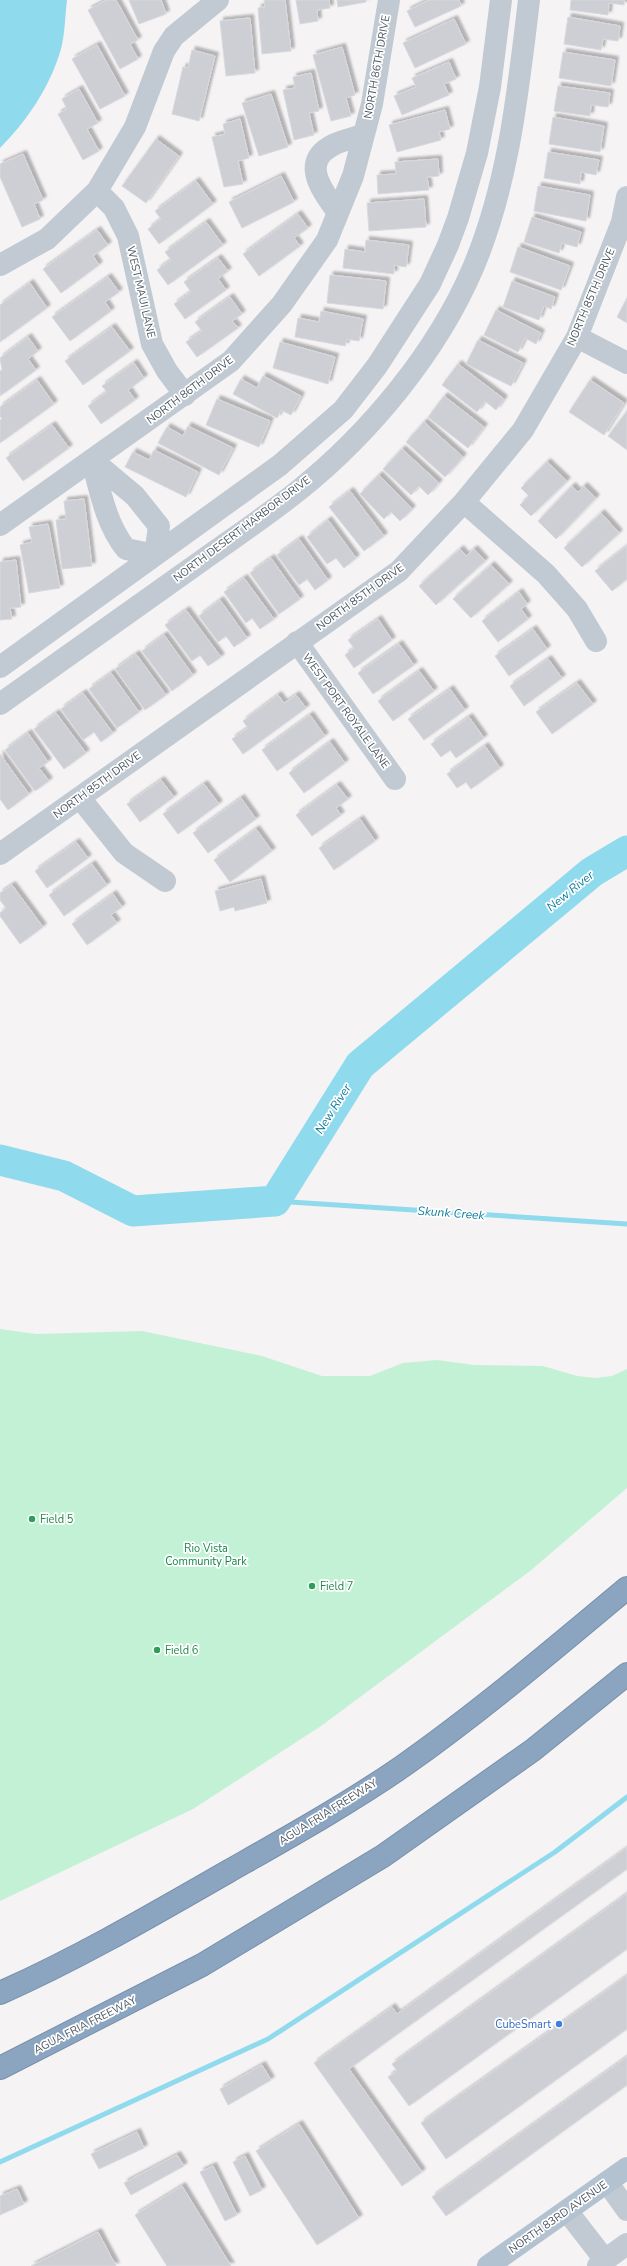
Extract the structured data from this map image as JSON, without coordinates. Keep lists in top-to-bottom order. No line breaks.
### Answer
{"streets":{"highway":["AGUA FRIA FREEWAY"],"main road":["NORTH 83RD AVENUE"],"street":["NORTH 86TH DRIVE","WEST MAUI LANE","NORTH 85TH DRIVE","NORTH DESERT HARBOR DRIVE","WEST PORT ROYALE LANE"]},"crossings":[["NORTH 86TH DRIVE","WEST MAUI LANE"],["NORTH 85TH DRIVE","WEST PORT ROYALE LANE"]],"water":["New River","Skunk Creek"],"parks":["Rio Vista Community Park"],"places":["Field 5","Field 7","Field 6","CubeSmart"]}
